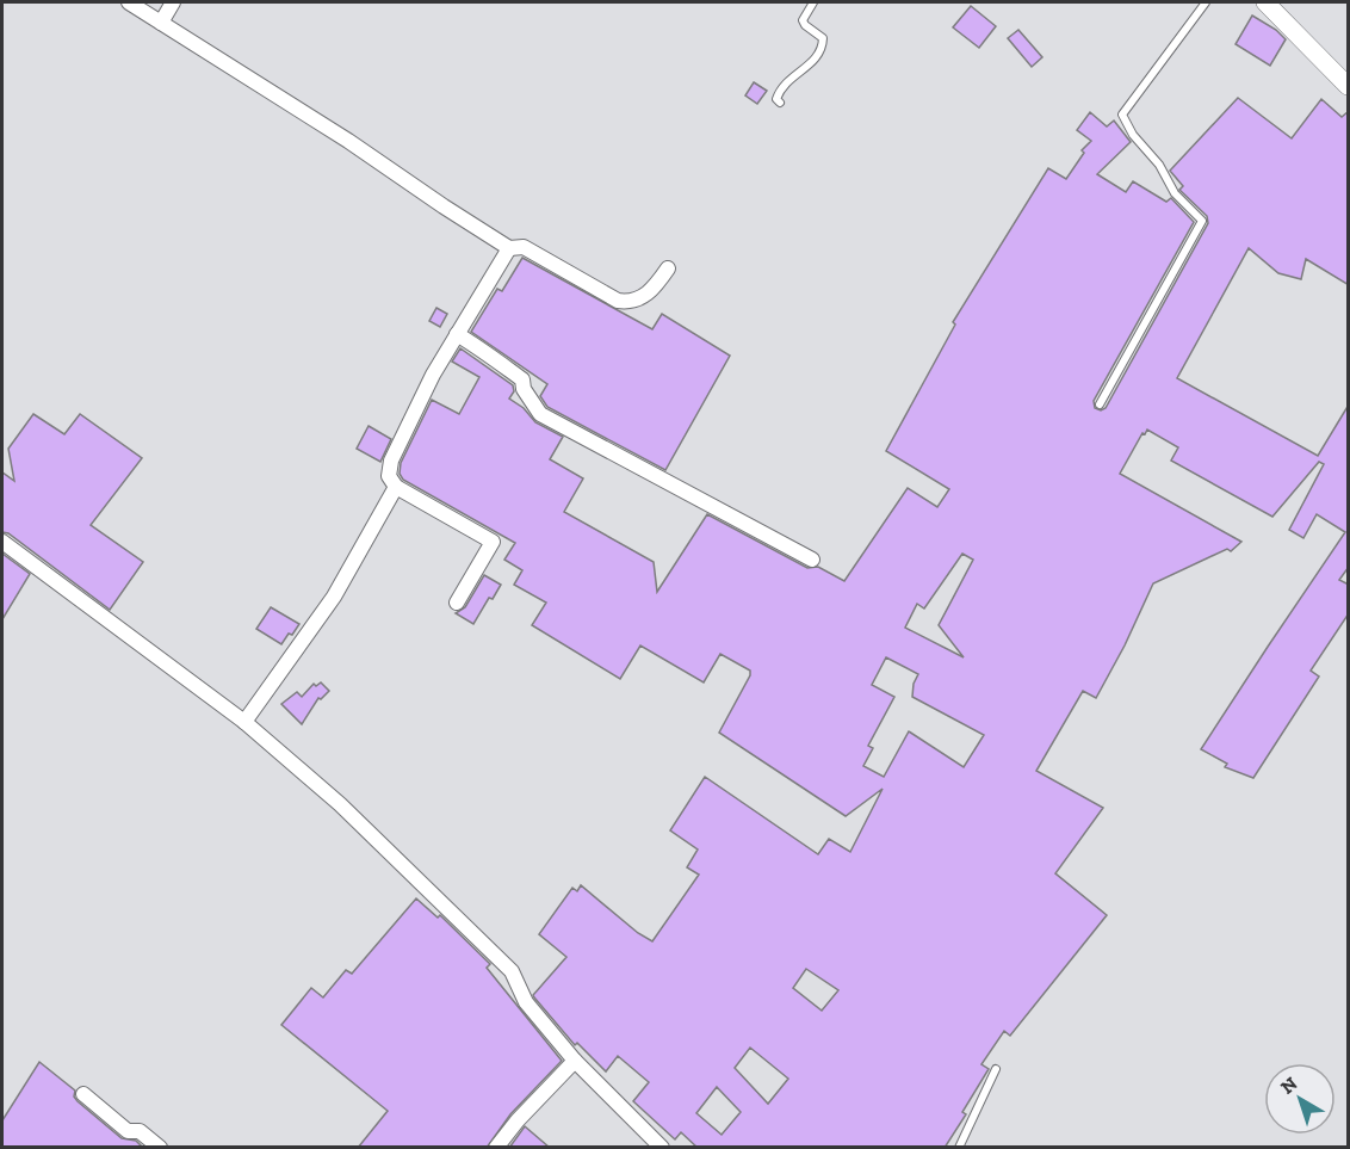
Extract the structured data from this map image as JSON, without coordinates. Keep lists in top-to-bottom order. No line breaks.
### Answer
{"north":"top left"}
